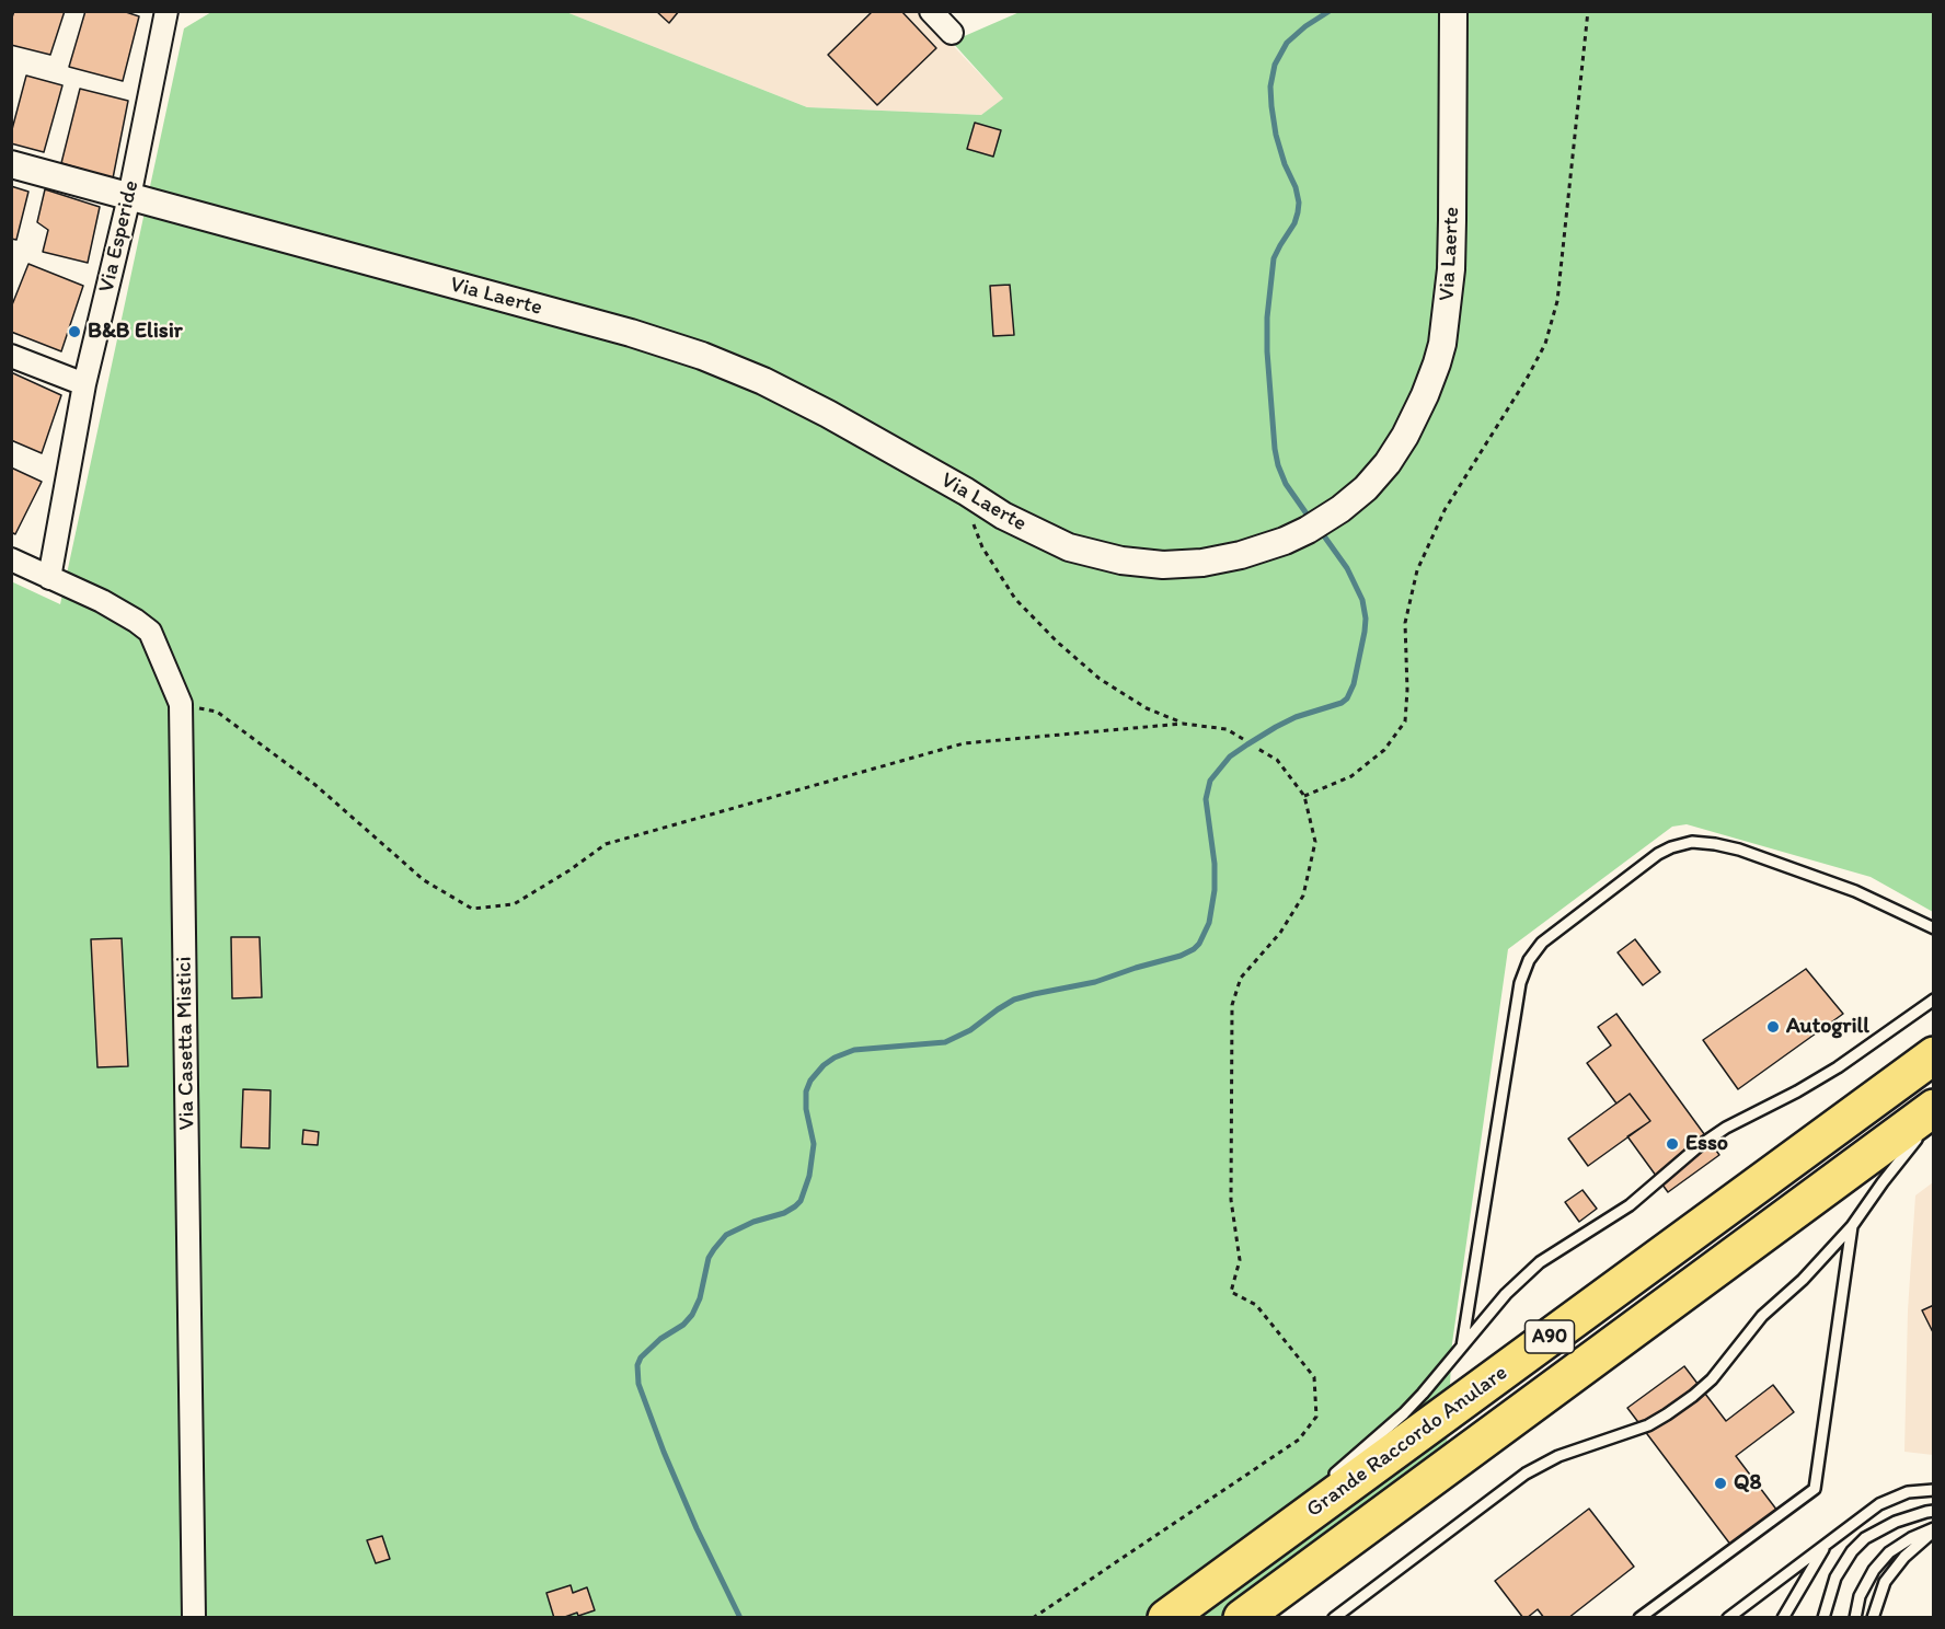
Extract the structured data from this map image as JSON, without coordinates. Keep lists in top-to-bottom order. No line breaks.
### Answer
{"streets":{"highway":["A90","Grande Raccordo Anulare"],"street":["Via Esperide","Via Laerte","Via Casetta Mistici"]},"crossings":[["Via Esperide","Via Laerte"],["Via Esperide","Via Casetta Mistici"]],"places":["B&B Elisir","Autogrill","Esso","Q8"]}
